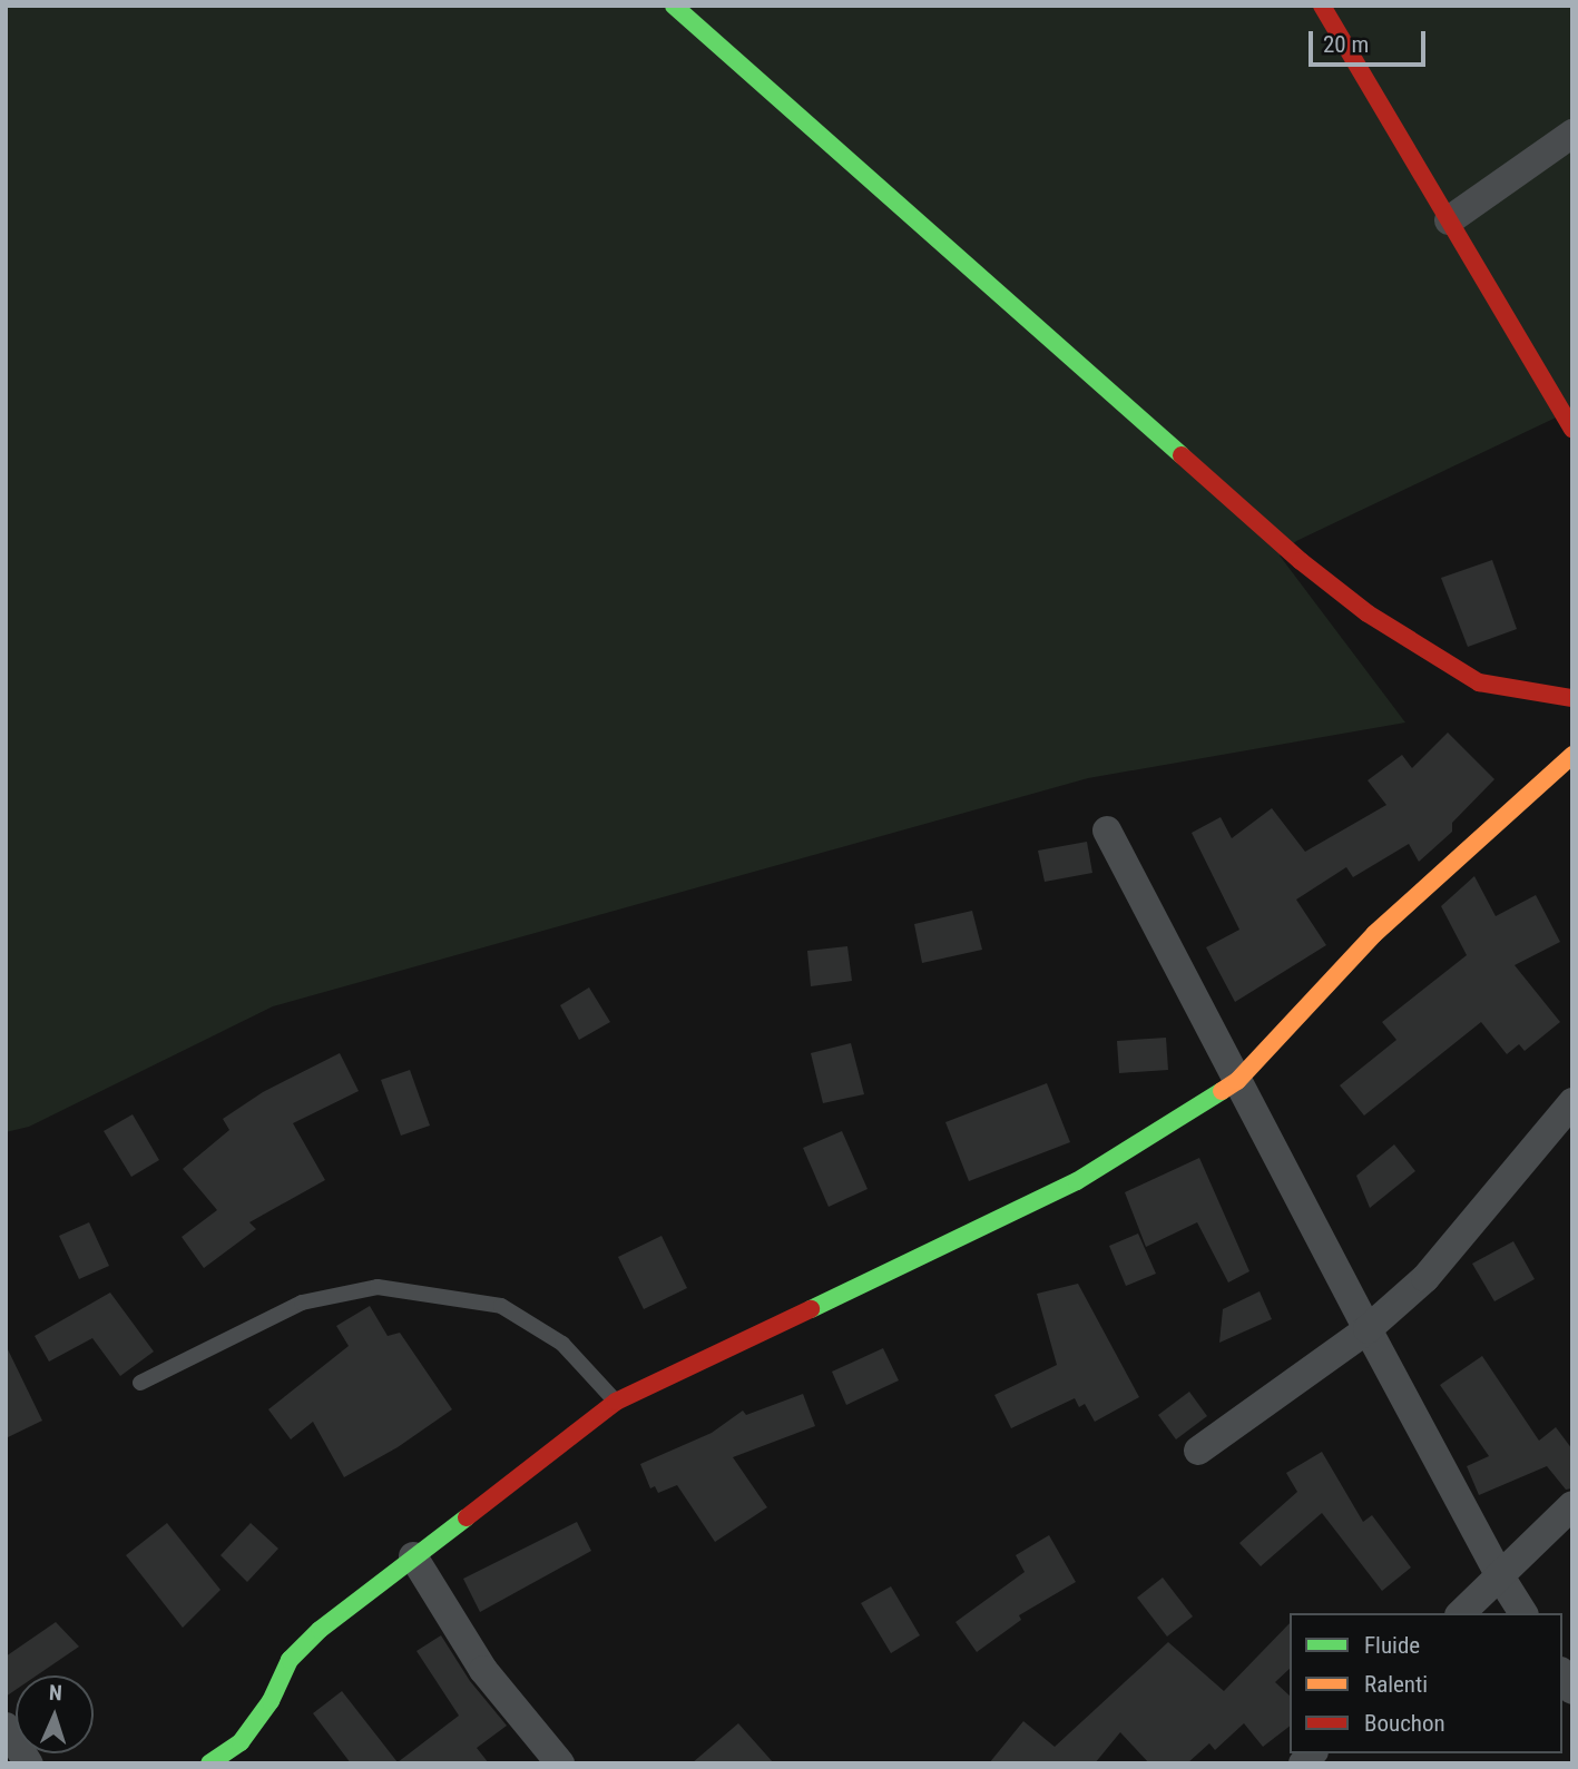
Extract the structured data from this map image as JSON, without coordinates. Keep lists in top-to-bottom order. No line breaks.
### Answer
{"legend":["Fluide","Ralenti","Bouchon"],"scale_bar":"20 m","north":"top"}
